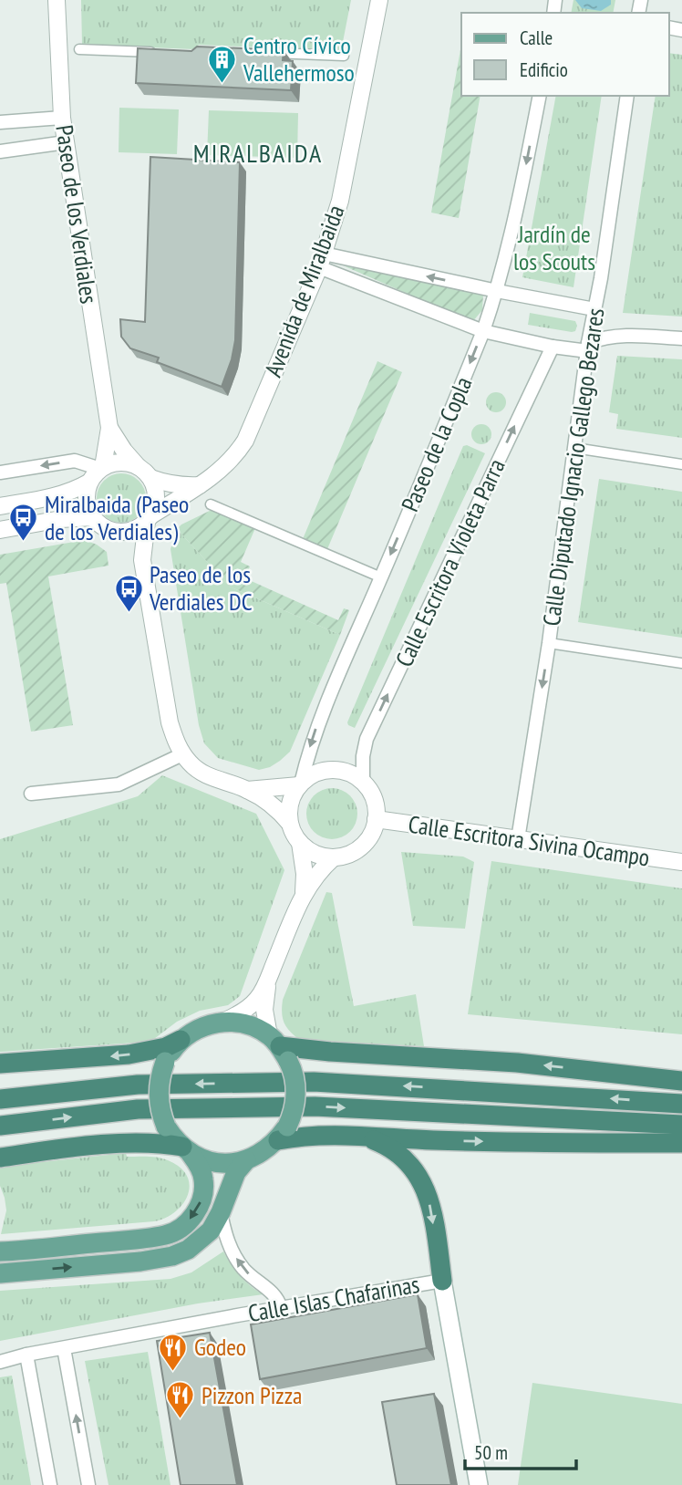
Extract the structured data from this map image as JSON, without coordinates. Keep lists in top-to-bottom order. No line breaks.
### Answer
{"streets":{"street":["Paseo de los Verdiales","Avenida de Miralbaida","Paseo de la Copla","Calle Diputado Ignacio Gallego Bezares","Calle Escritora Violeta Parra","Calle Escritora Sivina Ocampo","Calle Islas Chafarinas"]},"crossings":[["Paseo de los Verdiales","Avenida de Miralbaida"],["Paseo de la Copla","Calle Escritora Violeta Parra"],["Paseo de la Copla","Calle Escritora Sivina Ocampo"],["Calle Diputado Ignacio Gallego Bezares","Calle Escritora Sivina Ocampo"],["Calle Escritora Violeta Parra","Calle Escritora Sivina Ocampo"]],"one_way":["Paseo de la Copla","Calle Escritora Violeta Parra"],"districts":["MIRALBAIDA"],"parks":["Jardín de los Scouts"],"places":{"building":["Centro Cívico Vallehermoso"],"bus stop":["Miralbaida (Paseo de los Verdiales)","Paseo de los Verdiales DC"],"restaurant":["Godeo","Pizzon Pizza"]},"legend":["Calle","Edificio"],"scale_bar":"50 m"}
